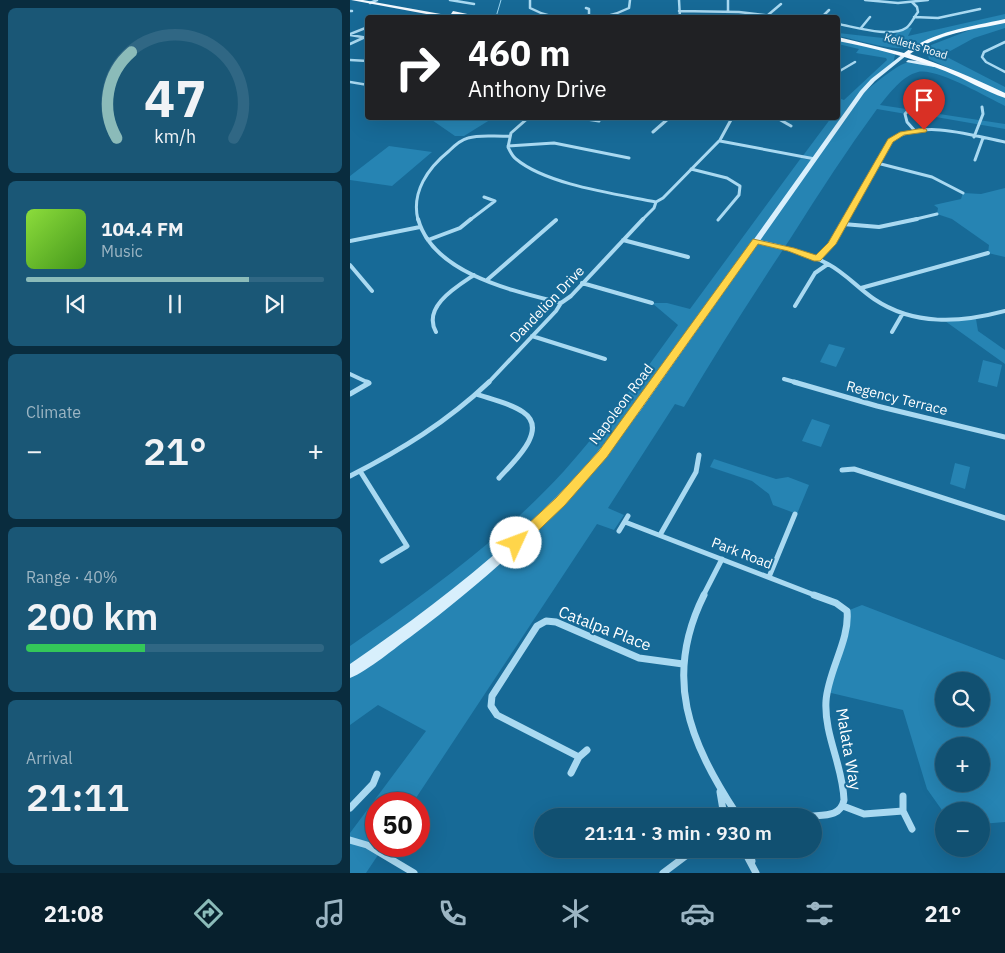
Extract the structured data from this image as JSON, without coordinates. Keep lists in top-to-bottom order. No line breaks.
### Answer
{"streets":{"main road":["Kelletts Road","Napoleon Road"],"street":["Dandelion Drive","Regency Terrace","Park Road","Catalpa Place","Malata Way"]},"crossings":[["Kelletts Road","Napoleon Road"],["Park Road","Malata Way"]],"page":{"turn":["460 m","Anthony Drive"],"song":["104.4 FM","Music"],"tile":["Climate",["Range · 40%","200 km"],["Arrival","21:11"]],"heat":["−","21°","+"],"map_buttons":["+","−"],"limit":"50","trip":"21:11 · 3 min · 930 m","tabs":["21:08","21°"],"gauge":["47","km/h"]}}
